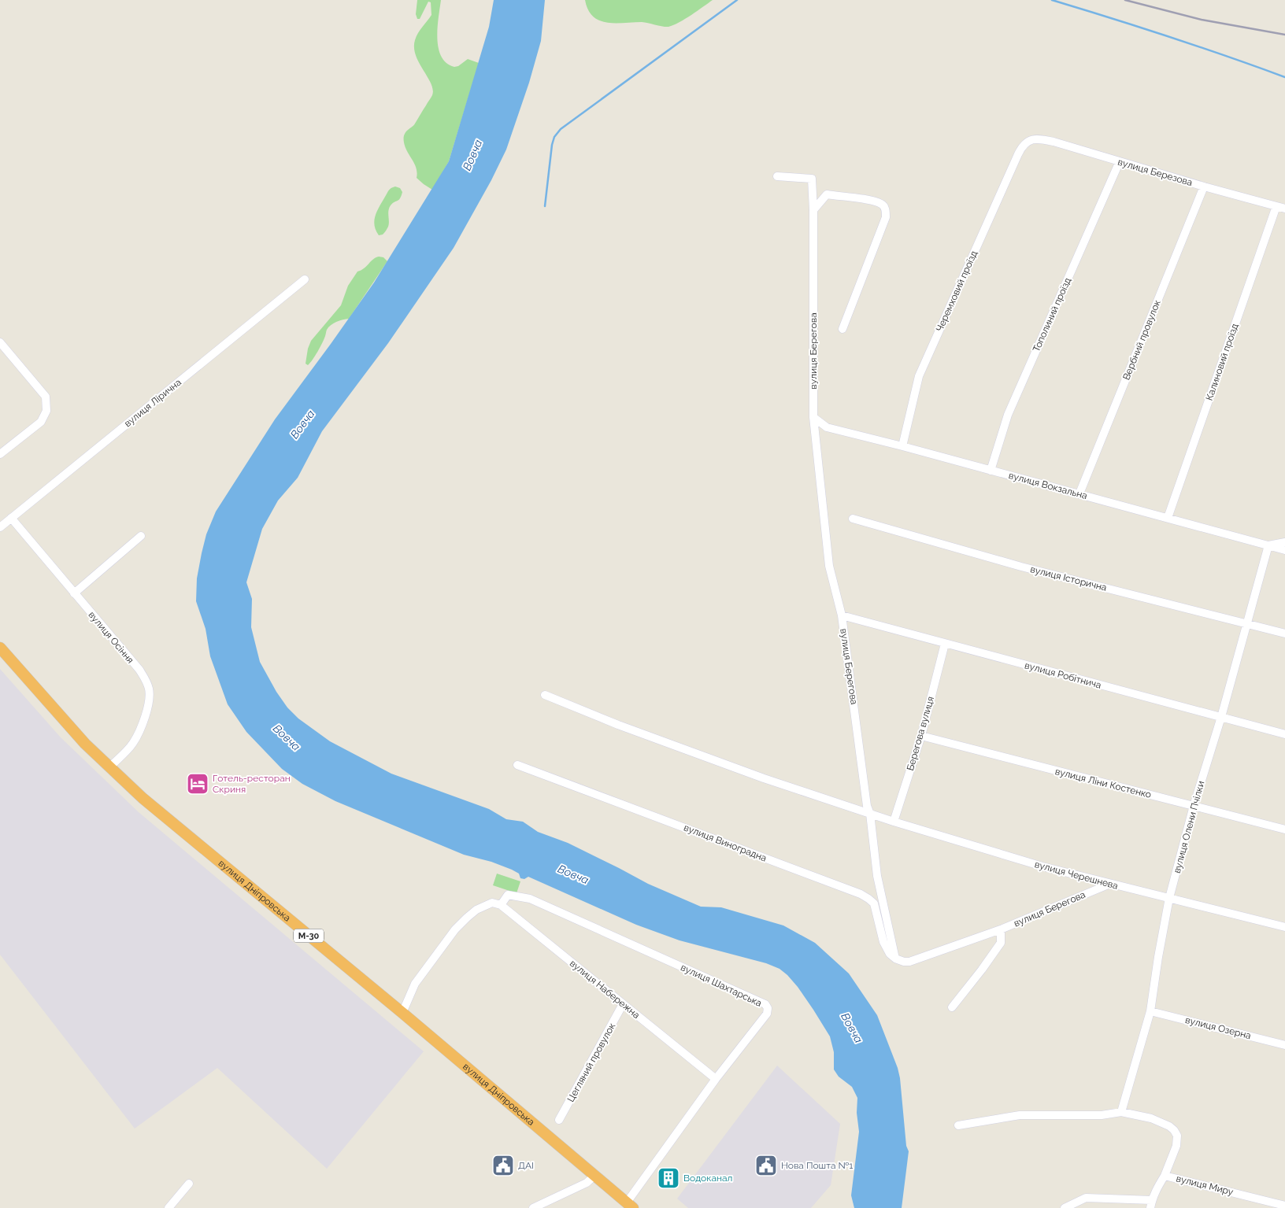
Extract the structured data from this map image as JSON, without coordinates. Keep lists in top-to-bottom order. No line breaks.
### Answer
{"streets":{"highway":["вулиця Дніпровська","М-30"],"street":["вулиця Березова","Черемховий проїзд","Тополиний проїзд","Вербний провулок","вулиця Берегова","Калиновий проїзд","вулиця Лірична","вулиця Вокзальна","вулиця Історична","вулиця Осіння","вулиця Робітнича","Берегова вулиця","вулиця Ліни Костенко","вулиця Олени Пчілки","вулиця Виноградна","вулиця Черешнева","вулиця Шахтарська","вулиця Набережна","вулиця Озерна","Цегляний провулок","вулиця Миру"]},"crossings":[["вулиця Березова","Черемховий проїзд"],["вулиця Березова","Тополиний проїзд"],["вулиця Березова","Вербний провулок"],["вулиця Березова","Калиновий проїзд"],["Черемховий проїзд","вулиця Вокзальна"],["Тополиний проїзд","вулиця Вокзальна"],["Вербний провулок","вулиця Вокзальна"],["вулиця Берегова","вулиця Вокзальна"],["вулиця Берегова","вулиця Робітнича"],["вулиця Берегова","вулиця Виноградна"],["вулиця Берегова","вулиця Черешнева"],["Калиновий проїзд","вулиця Вокзальна"],["вулиця Лірична","вулиця Осіння"],["вулиця Вокзальна","вулиця Олени Пчілки"],["вулиця Історична","вулиця Олени Пчілки"],["вулиця Осіння","вулиця Дніпровська"],["вулиця Робітнича","Берегова вулиця"],["вулиця Робітнича","вулиця Олени Пчілки"],["Берегова вулиця","вулиця Ліни Костенко"],["Берегова вулиця","вулиця Черешнева"],["вулиця Ліни Костенко","вулиця Олени Пчілки"],["вулиця Олени Пчілки","вулиця Черешнева"],["вулиця Олени Пчілки","вулиця Озерна"],["вулиця Олени Пчілки","вулиця Миру"],["вулиця Дніпровська","вулиця Шахтарська"],["вулиця Шахтарська","вулиця Набережна"],["вулиця Набережна","Цегляний провулок"]],"water":["Вовча"],"places":{"hotel":["Готель-ресторан Скриня"],"public building":["ДАІ","Нова Пошта №1"],"building":["Водоканал"]}}
